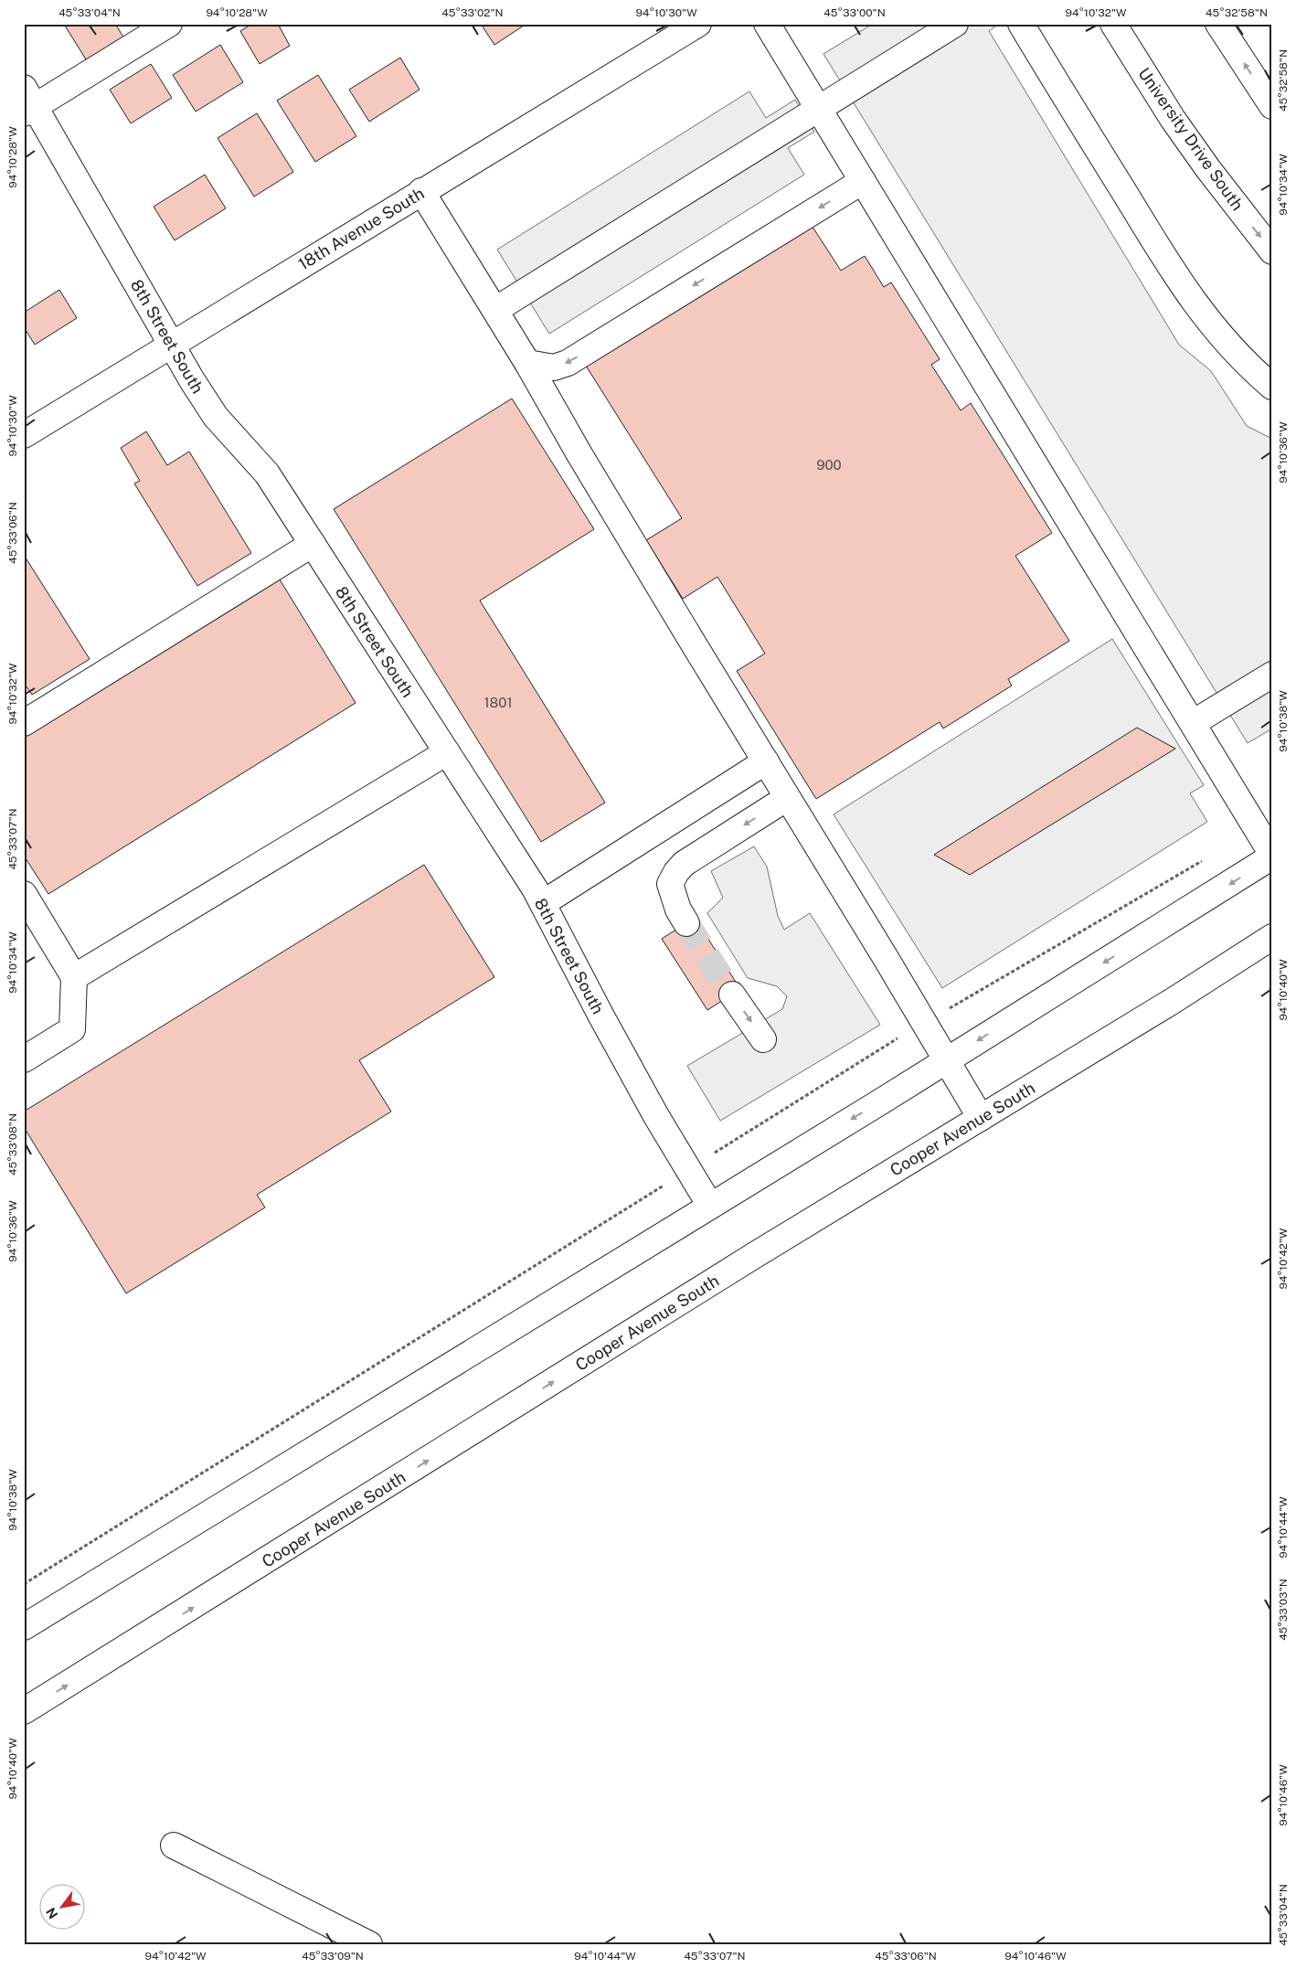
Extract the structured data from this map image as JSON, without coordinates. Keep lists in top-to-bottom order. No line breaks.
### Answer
{"streets":{"main road":["University Drive South","18th Avenue South","8th Street South","Cooper Avenue South"]},"crossings":[["18th Avenue South","8th Street South"]],"house_numbers":["900","1801"],"north":"bottom left","coordinates":["45°33'04\"N","94°10'28\"W","45°33'02\"N","94°10'30\"W","45°33'00\"N","94°10'32\"W","45°32'58\"N","94°10'34\"W","94°10'36\"W","45°33'06\"N","94°10'38\"W","45°33'07\"N","94°10'40\"W","45°33'08\"N","94°10'42\"W","94°10'44\"W","45°33'03\"N","94°10'46\"W","45°33'09\"N"]}
